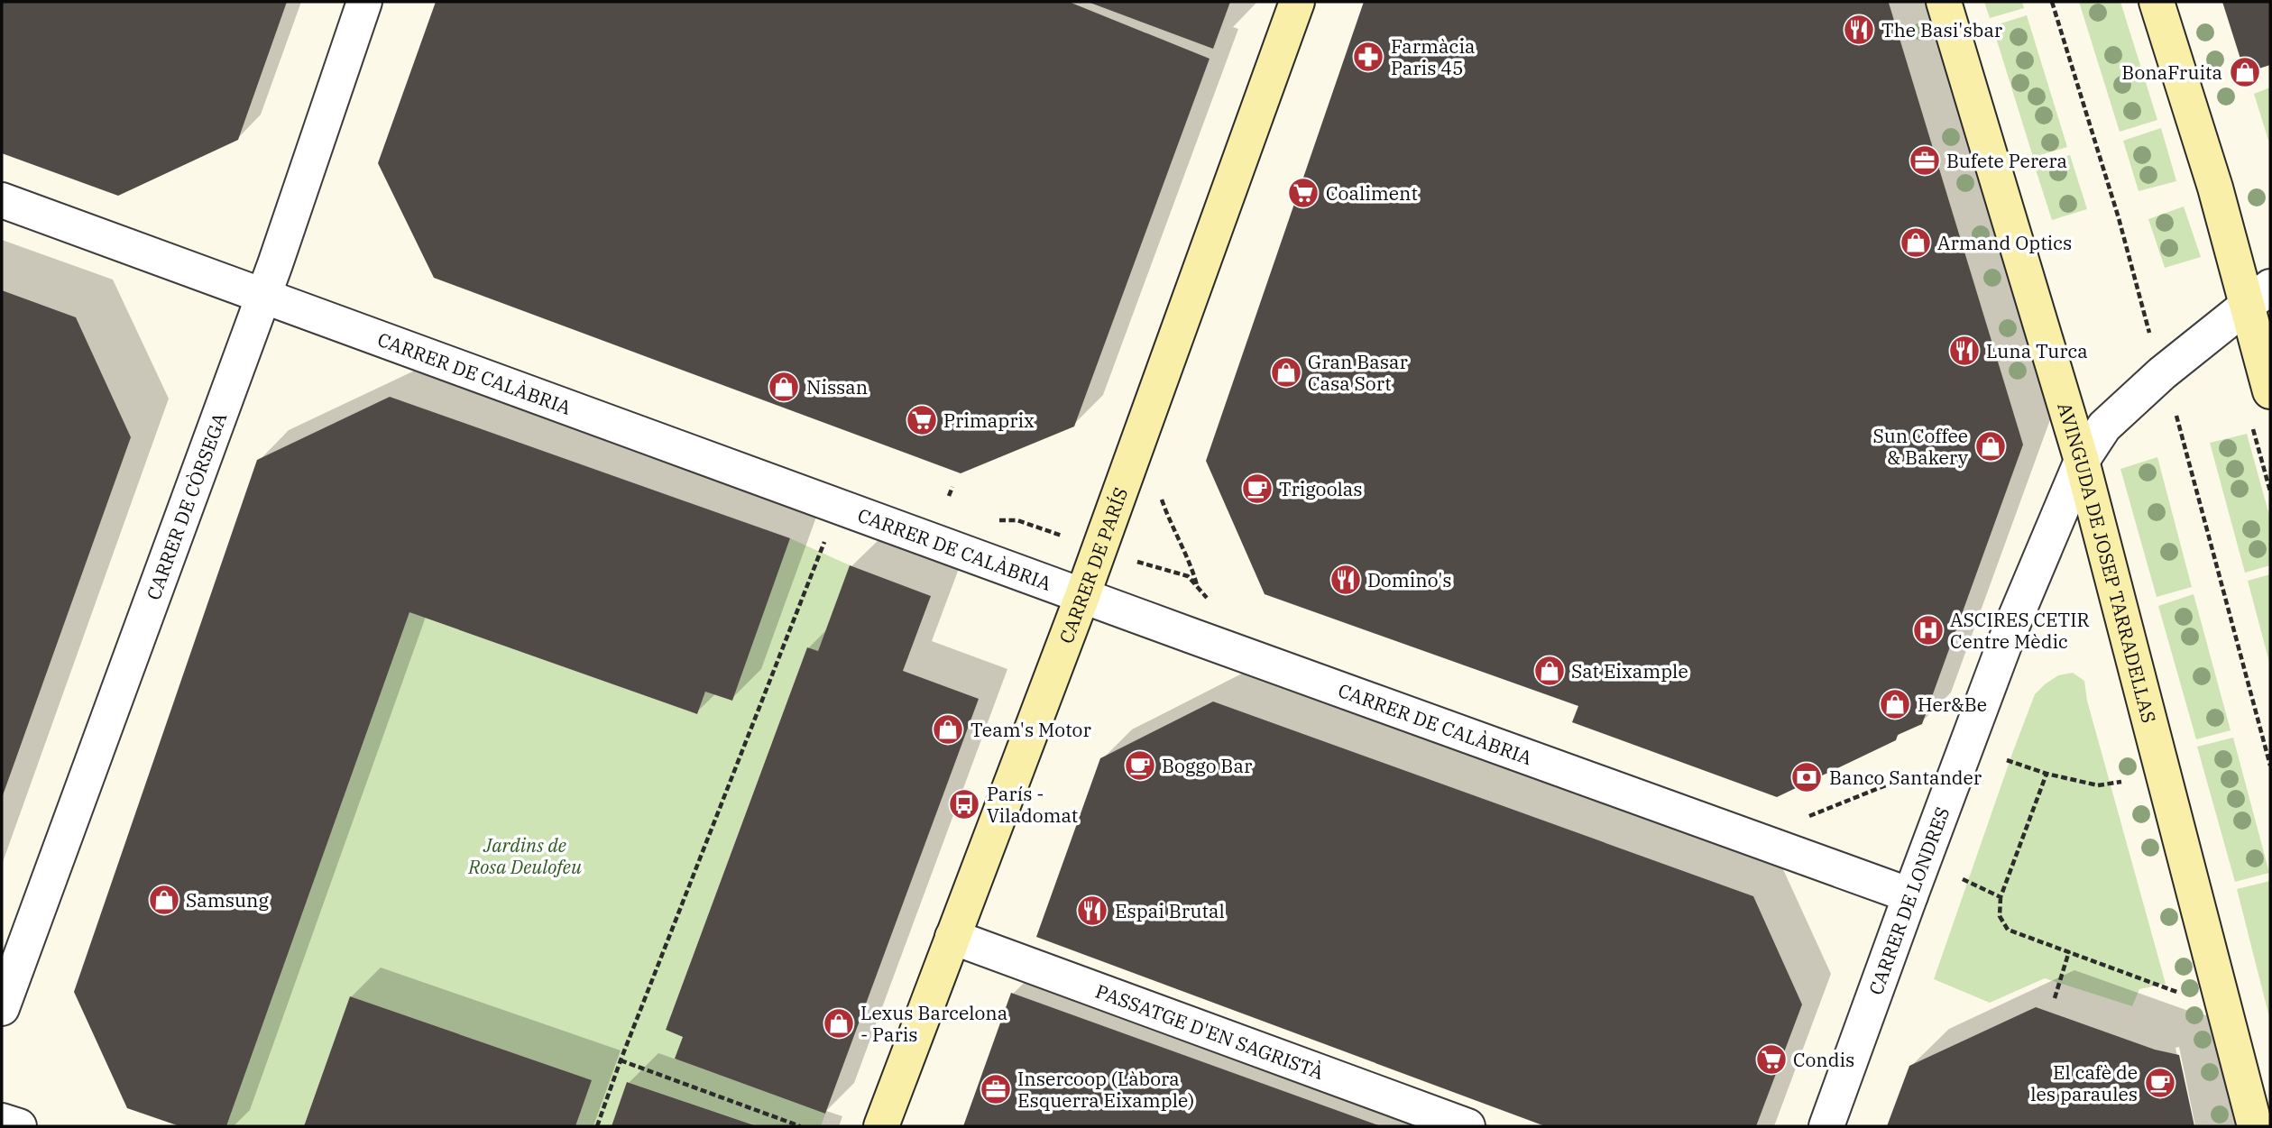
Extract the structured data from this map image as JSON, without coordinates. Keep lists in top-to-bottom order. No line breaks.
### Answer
{"streets":{"main road":["AVINGUDA DE JOSEP TARRADELLAS","CARRER DE PARÍS"],"street":["CARRER DE CALÀBRIA","CARRER DE CÒRSEGA","CARRER DE LONDRES","PASSATGE D'EN SAGRISTÀ"]},"crossings":[["CARRER DE CALÀBRIA","CARRER DE CÒRSEGA"],["CARRER DE CALÀBRIA","CARRER DE PARÍS"],["CARRER DE CALÀBRIA","CARRER DE LONDRES"],["AVINGUDA DE JOSEP TARRADELLAS","CARRER DE LONDRES"],["CARRER DE PARÍS","PASSATGE D'EN SAGRISTÀ"]],"parks":["Jardins de Rosa Deulofeu"],"places":{"restaurant":["The Basi'sbar","Luna Turca","Domino's","Espai Brutal"],"pharmacy":["Farmàcia Paris 45"],"shop":["BonaFruita","Armand Optics","Gran Basar Casa Sort","Nissan","Sun Coffee & Bakery","Sat Eixample","Her&Be","Team's Motor","Samsung","Lexus Barcelona - Paris"],"office":["Bufete Perera","Insercoop (Làbora Esquerra Eixample)"],"supermarket":["Coaliment","Primaprix","Condis"],"cafe":["Trigoolas","Boggo Bar","El cafè de les paraules"],"hospital":["ASCIRES CETIR Centre Mèdic"],"bank":["Banco Santander"],"bus stop":["París - Viladomat"]}}
